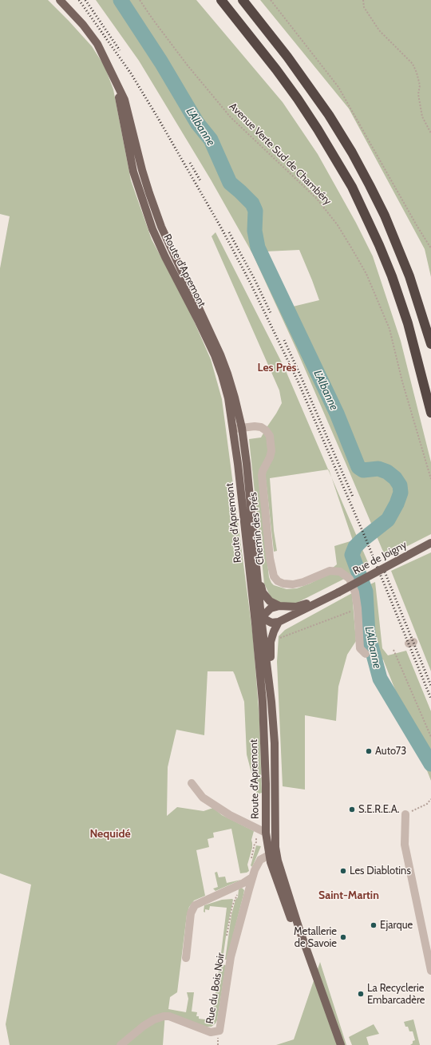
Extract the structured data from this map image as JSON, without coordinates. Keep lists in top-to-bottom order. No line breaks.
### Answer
{"streets":{"main road":["Route d'Apremont","Rue de Joigny"],"street":["Chemin des Prés","Rue du Bois Noir"],"path":["Avenue Verte Sud de Chambéry"]},"crossings":[["Route d'Apremont","Chemin des Prés"],["Route d'Apremont","Rue de Joigny"],["Route d'Apremont","Rue du Bois Noir"]],"districts":["Les Près","Nequidé","Saint-Martin"],"water":["L'Albanne"],"places":["Auto73","S.E.R.E.A.","Les Diablotins","Ejarque","Metallerie de Savoie","La Recyclerie Embarcadère"]}
